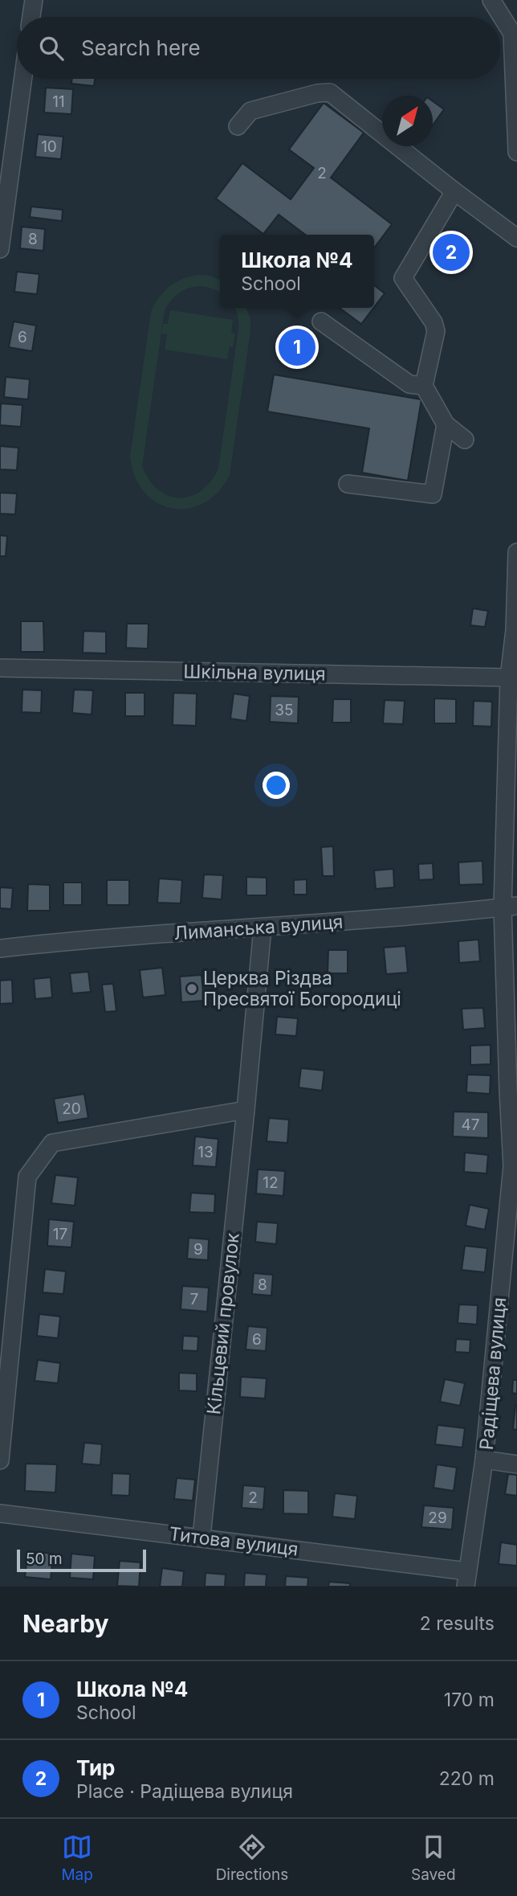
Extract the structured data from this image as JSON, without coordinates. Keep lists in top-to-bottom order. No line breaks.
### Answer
{"streets":{"street":["Шкільна вулиця","Лиманська вулиця","Кільцевий провулок","Радіщева вулиця","Титова вулиця"]},"crossings":[["Шкільна вулиця","Радіщева вулиця"],["Лиманська вулиця","Кільцевий провулок"],["Лиманська вулиця","Радіщева вулиця"],["Кільцевий провулок","Титова вулиця"],["Радіщева вулиця","Титова вулиця"]],"places":["Церква Різдва Пресвятої Богородиці"],"house_numbers":["11","10","2","8","6","35","20","47","13","12","17","9","8","7","6","2","29"],"scale_bar":"50 m","north":"top right","page":{"search":"Search here","pins":["2","1"],"popup":["Школа №4","School"],"scale":"50 m","heading":["Nearby","2 results"],"list":[{"mark":"1","name":"Школа №4","note":"School","value":"170 m"},{"mark":"2","name":"Тир","note":"Place · Радіщева вулиця","value":"220 m"}],"nav":["Map","Directions","Saved"]}}
